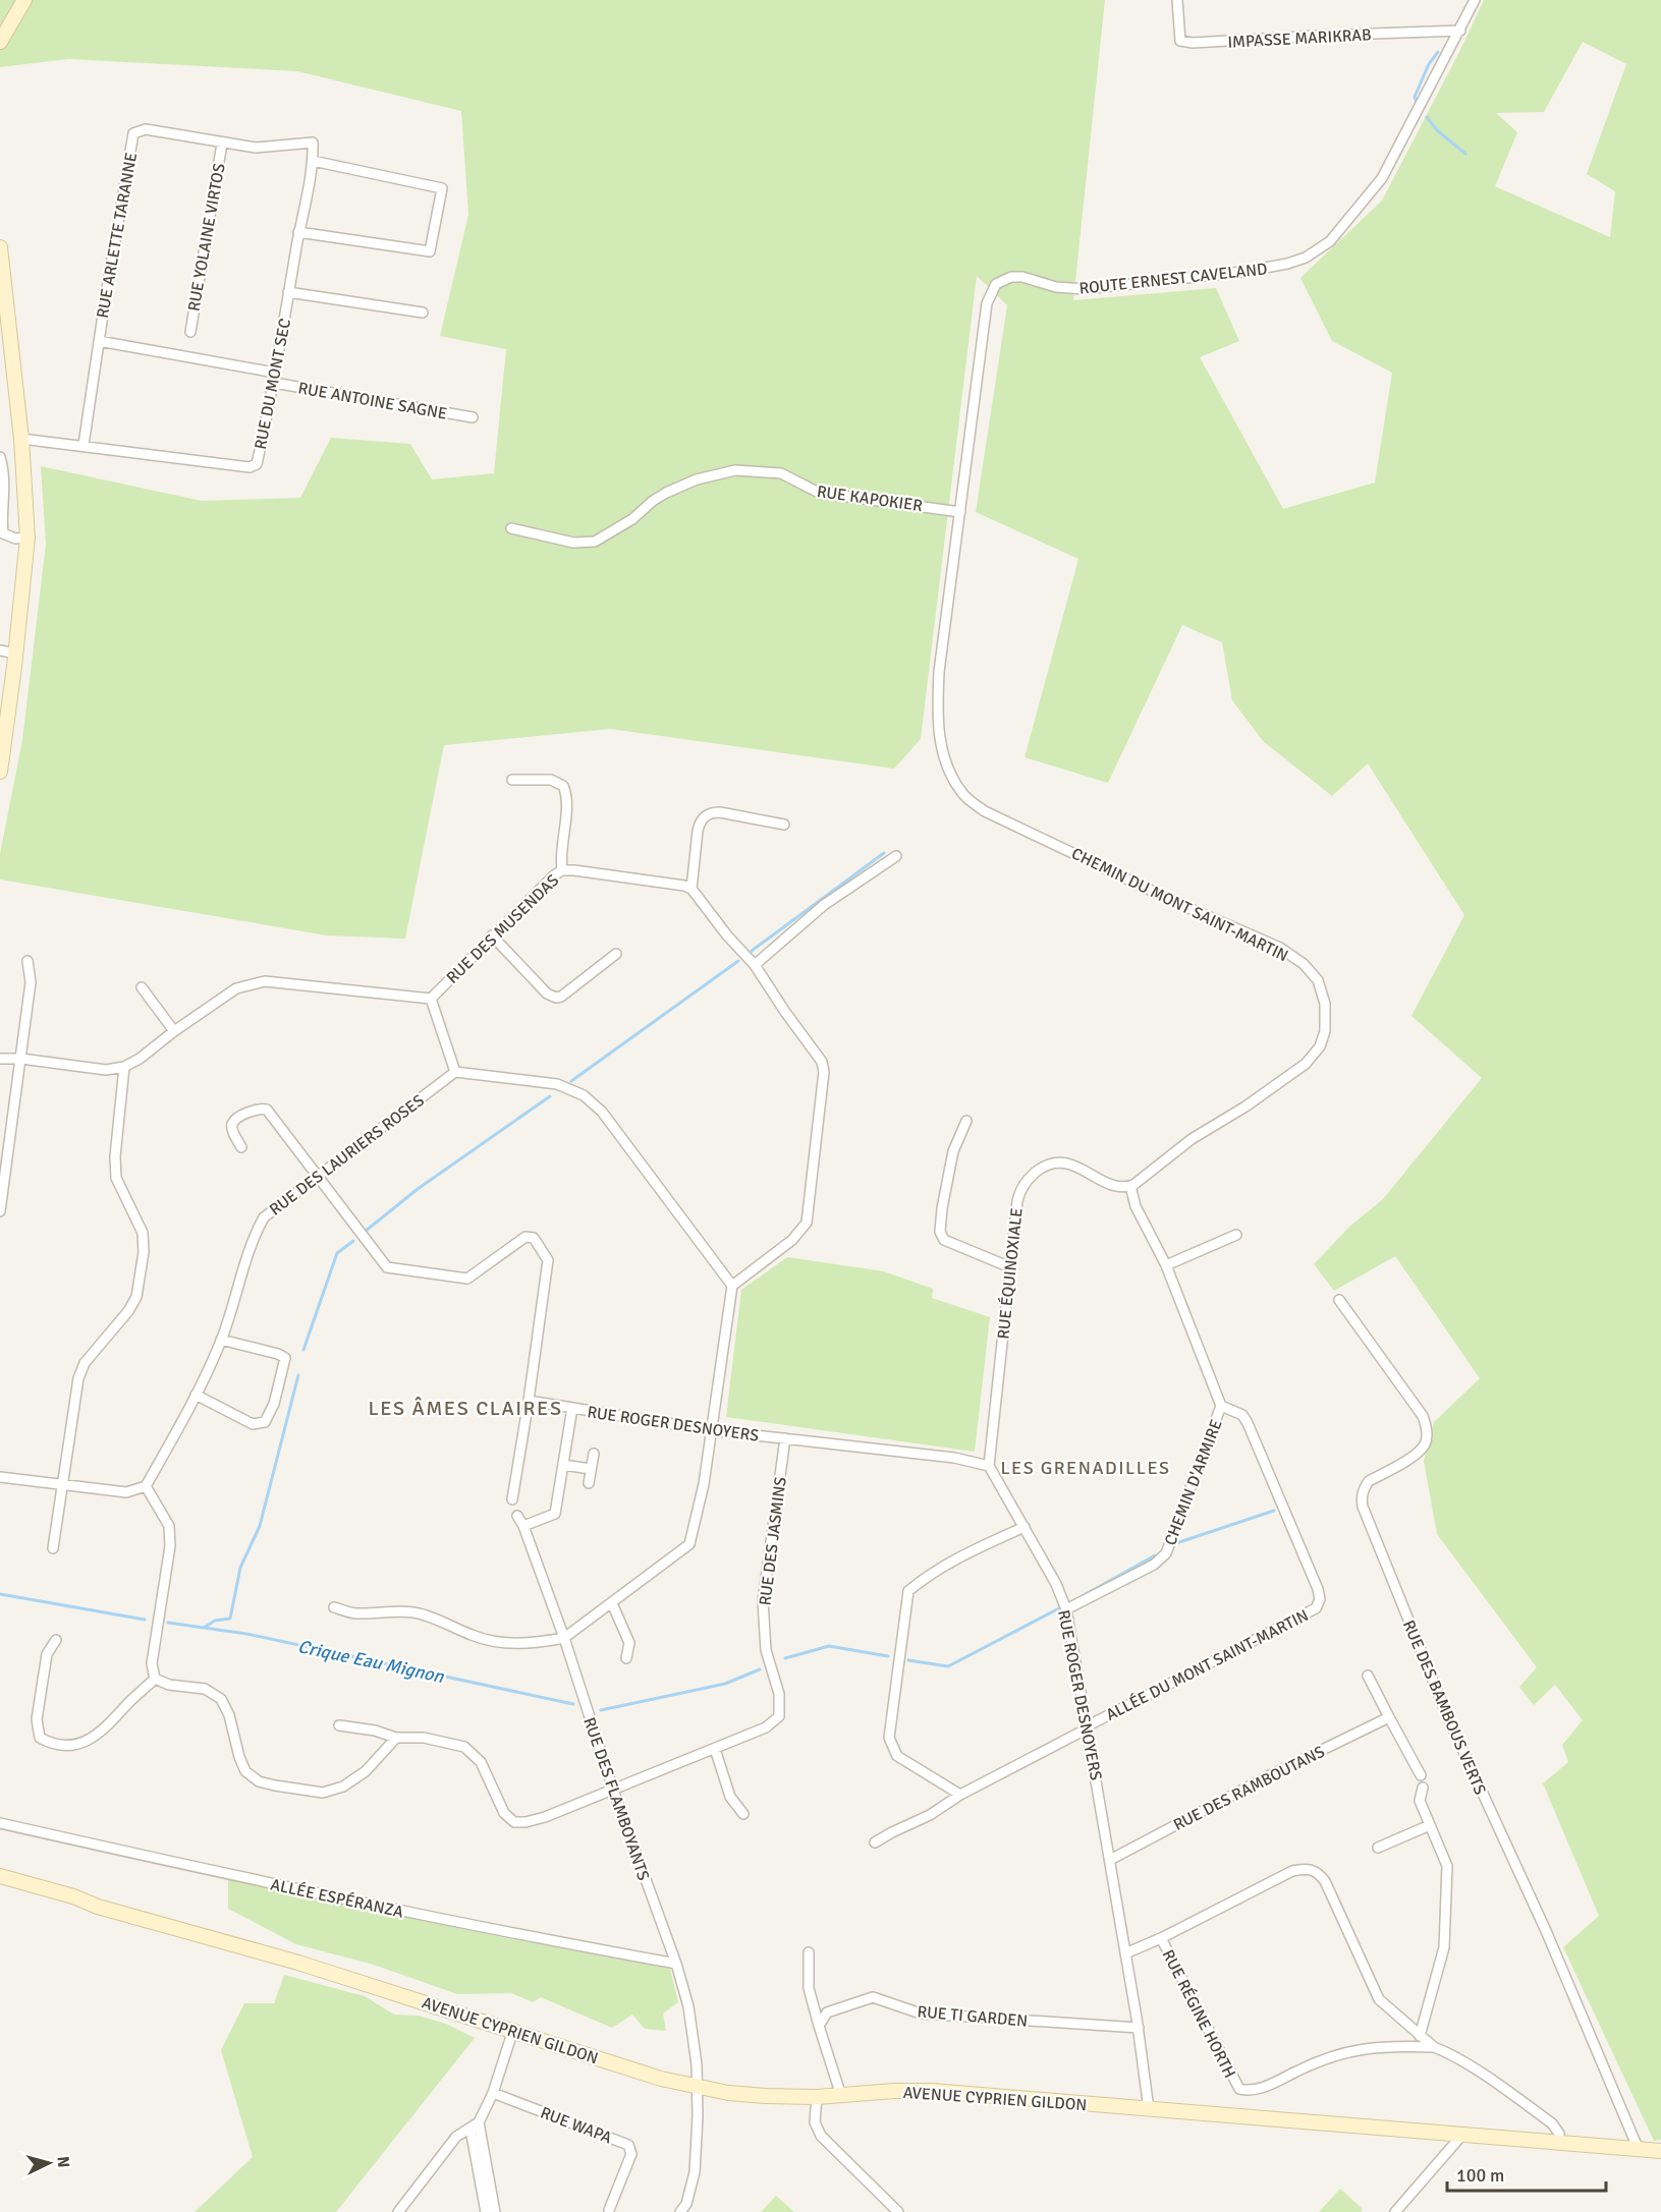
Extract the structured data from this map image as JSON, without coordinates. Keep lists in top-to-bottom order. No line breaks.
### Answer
{"streets":{"street":["IMPASSE MARIKRAB","RUE ARLETTE TARANNE","RUE YOLAINE VIRTOS","ROUTE ERNEST CAVELAND","RUE DU MONT SEC","RUE ANTOINE SAGNE","RUE KAPOKIER","CHEMIN DU MONT SAINT-MARTIN","RUE DES MUSENDAS","RUE DES LAURIERS ROSES","RUE ÉQUINOXIALE","RUE ROGER DESNOYERS","CHEMIN D'ARMIRE","RUE DES JASMINS","ALLÉE DU MONT SAINT-MARTIN","RUE DES BAMBOUS VERTS","RUE DES RAMBOUTANS","RUE DES FLAMBOYANTS","ALLÉE ESPÉRANZA","RUE RÉGINE HORTH","RUE TI GARDEN","AVENUE CYPRIEN GILDON","RUE WAPA"]},"crossings":[["IMPASSE MARIKRAB","ROUTE ERNEST CAVELAND"],["RUE ARLETTE TARANNE","RUE YOLAINE VIRTOS"],["RUE ARLETTE TARANNE","RUE DU MONT SEC"],["RUE ARLETTE TARANNE","RUE ANTOINE SAGNE"],["ROUTE ERNEST CAVELAND","RUE KAPOKIER"],["ROUTE ERNEST CAVELAND","CHEMIN DU MONT SAINT-MARTIN"],["RUE DU MONT SEC","RUE ANTOINE SAGNE"],["CHEMIN DU MONT SAINT-MARTIN","RUE ÉQUINOXIALE"],["RUE ÉQUINOXIALE","RUE ROGER DESNOYERS"],["RUE ROGER DESNOYERS","CHEMIN D'ARMIRE"],["RUE ROGER DESNOYERS","RUE DES JASMINS"],["RUE ROGER DESNOYERS","ALLÉE DU MONT SAINT-MARTIN"],["RUE ROGER DESNOYERS","RUE DES RAMBOUTANS"],["RUE ROGER DESNOYERS","RUE TI GARDEN"],["RUE ROGER DESNOYERS","AVENUE CYPRIEN GILDON"],["CHEMIN D'ARMIRE","ALLÉE DU MONT SAINT-MARTIN"],["RUE DES JASMINS","RUE DES FLAMBOYANTS"],["RUE DES BAMBOUS VERTS","AVENUE CYPRIEN GILDON"],["RUE DES FLAMBOYANTS","ALLÉE ESPÉRANZA"],["RUE DES FLAMBOYANTS","AVENUE CYPRIEN GILDON"],["RUE RÉGINE HORTH","AVENUE CYPRIEN GILDON"]],"districts":["LES ÂMES CLAIRES","LES GRENADILLES"],"water":["Crique Eau Mignon"],"scale_bar":"100 m","north":"right"}
